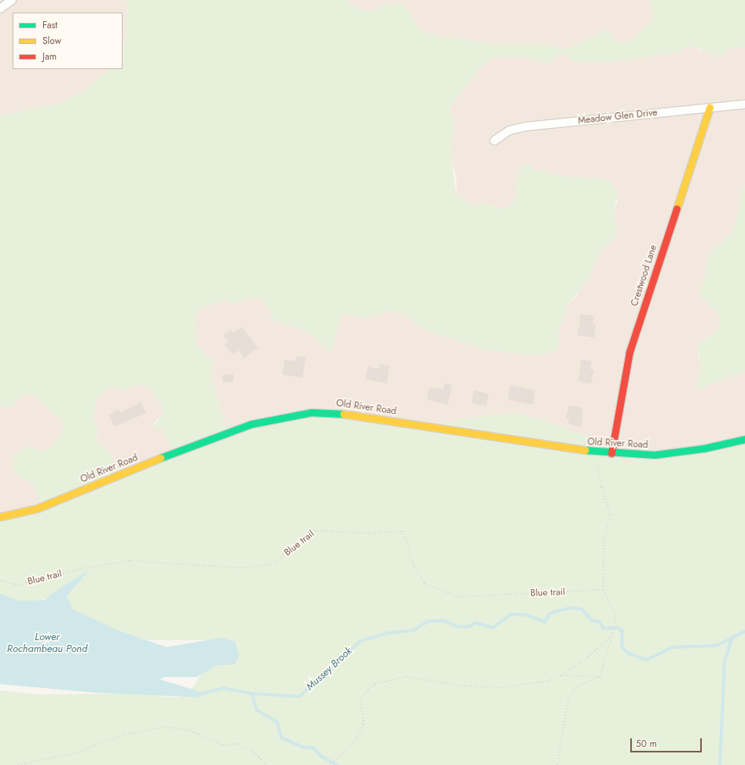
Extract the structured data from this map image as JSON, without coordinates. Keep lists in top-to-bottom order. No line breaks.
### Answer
{"streets":{"main road":["Crestwood Lane","Old River Road"],"street":["Meadow Glen Drive"],"path":["Blue trail"]},"crossings":[["Meadow Glen Drive","Crestwood Lane"],["Crestwood Lane","Old River Road"]],"water":["Lower Rochambeau Pond","Mussey Brook"],"legend":["Fast","Slow","Jam"],"scale_bar":"50 m"}
